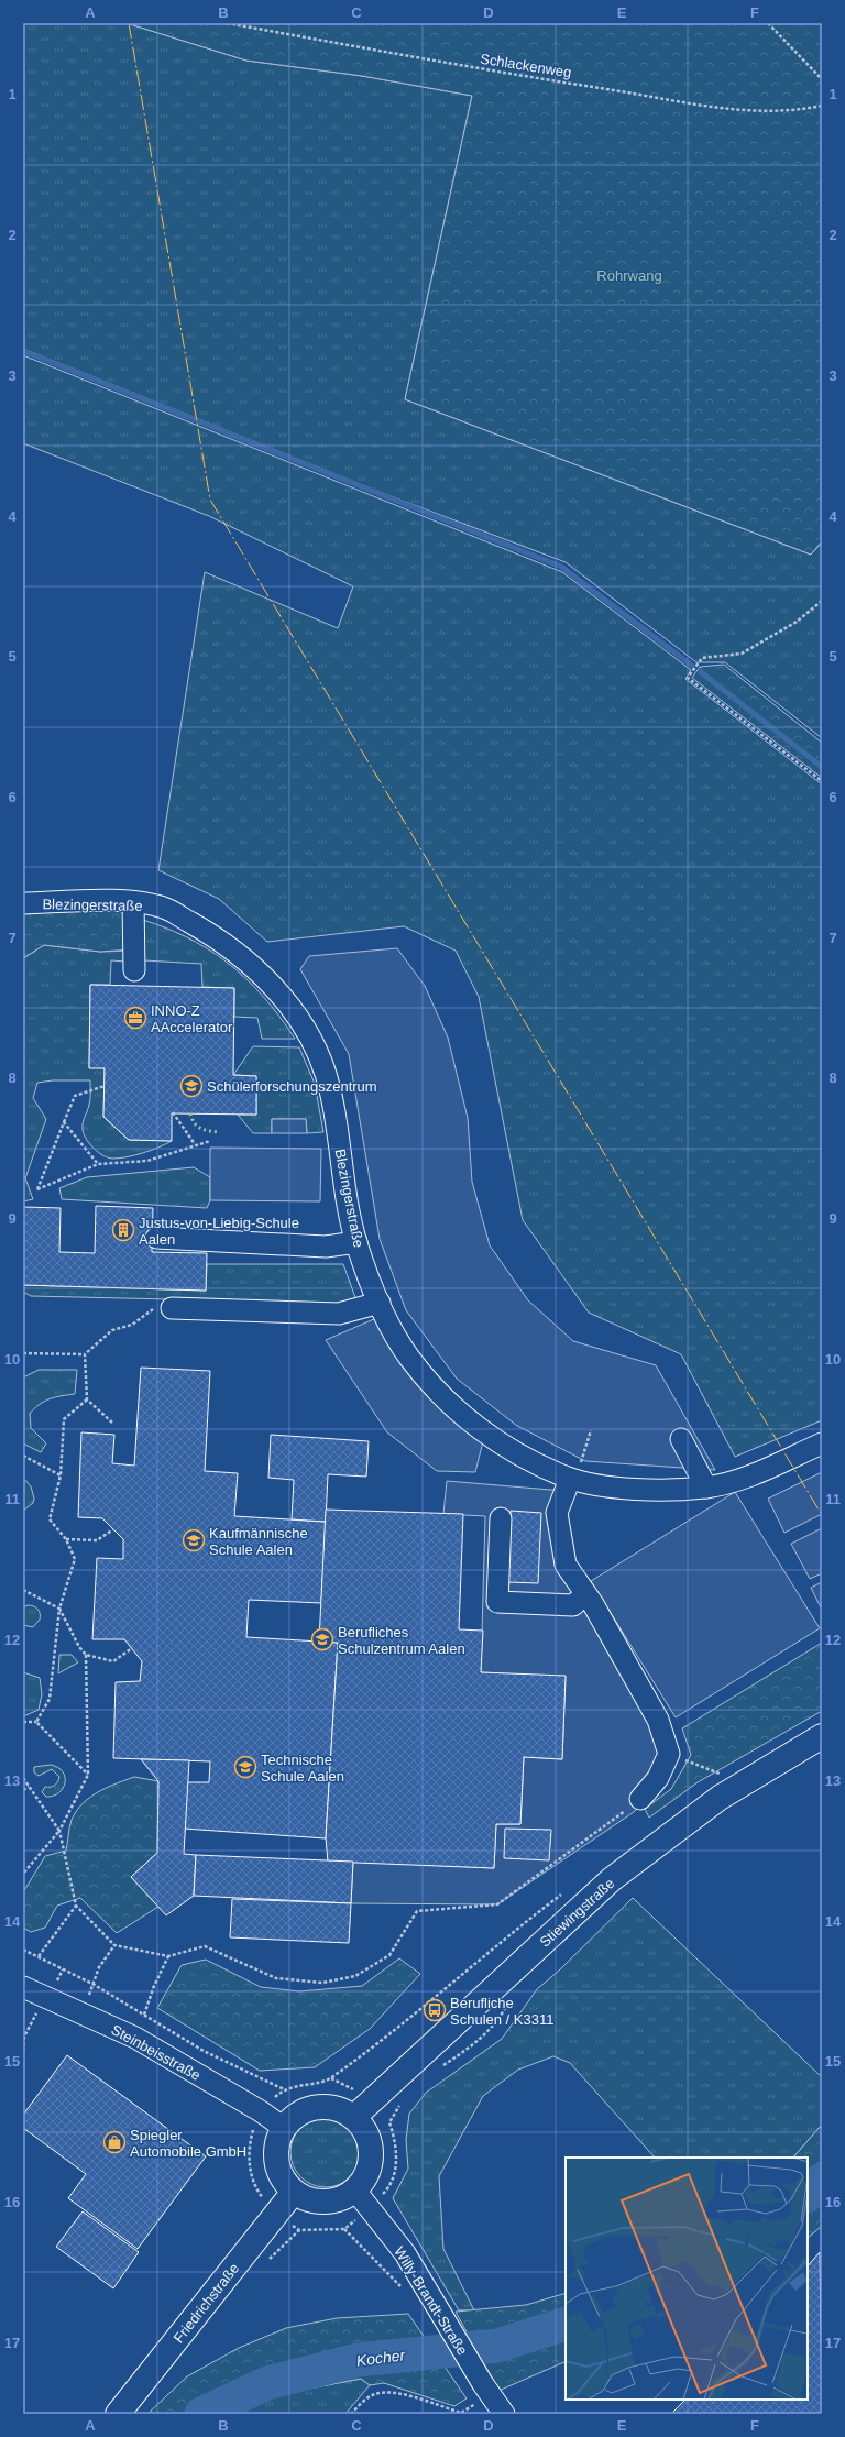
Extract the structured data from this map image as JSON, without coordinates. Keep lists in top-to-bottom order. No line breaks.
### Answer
{"streets":{"main road":["Stiewingstraße","Friedrichstraße"],"street":["Blezingerstraße","Steinbeisstraße","Willy-Brandt-Straße"],"path":["Schlackenweg"]},"crossings":[["Stiewingstraße","Steinbeisstraße"],["Stiewingstraße","Willy-Brandt-Straße"],["Stiewingstraße","Friedrichstraße"],["Steinbeisstraße","Willy-Brandt-Straße"],["Steinbeisstraße","Friedrichstraße"],["Willy-Brandt-Straße","Friedrichstraße"]],"water":["Kocher"],"parks":["Rohrwang"],"places":{"office":["INNO-Z AAccelerator"],"school or university":["Schülerforschungszentrum","Kaufmännische Schule Aalen","Berufliches Schulzentrum Aalen","Technische Schule Aalen"],"building":["Justus-von-Liebig-Schule Aalen"],"bus stop":["Berufliche Schulen / K3311"],"shop":["Spiegler Automobile GmbH"]},"grid":{"columns":["A","B","C","D","E","F"],"rows":["1","2","3","4","5","6","7","8","9","10","11","12","13","14","15","16","17"]}}
